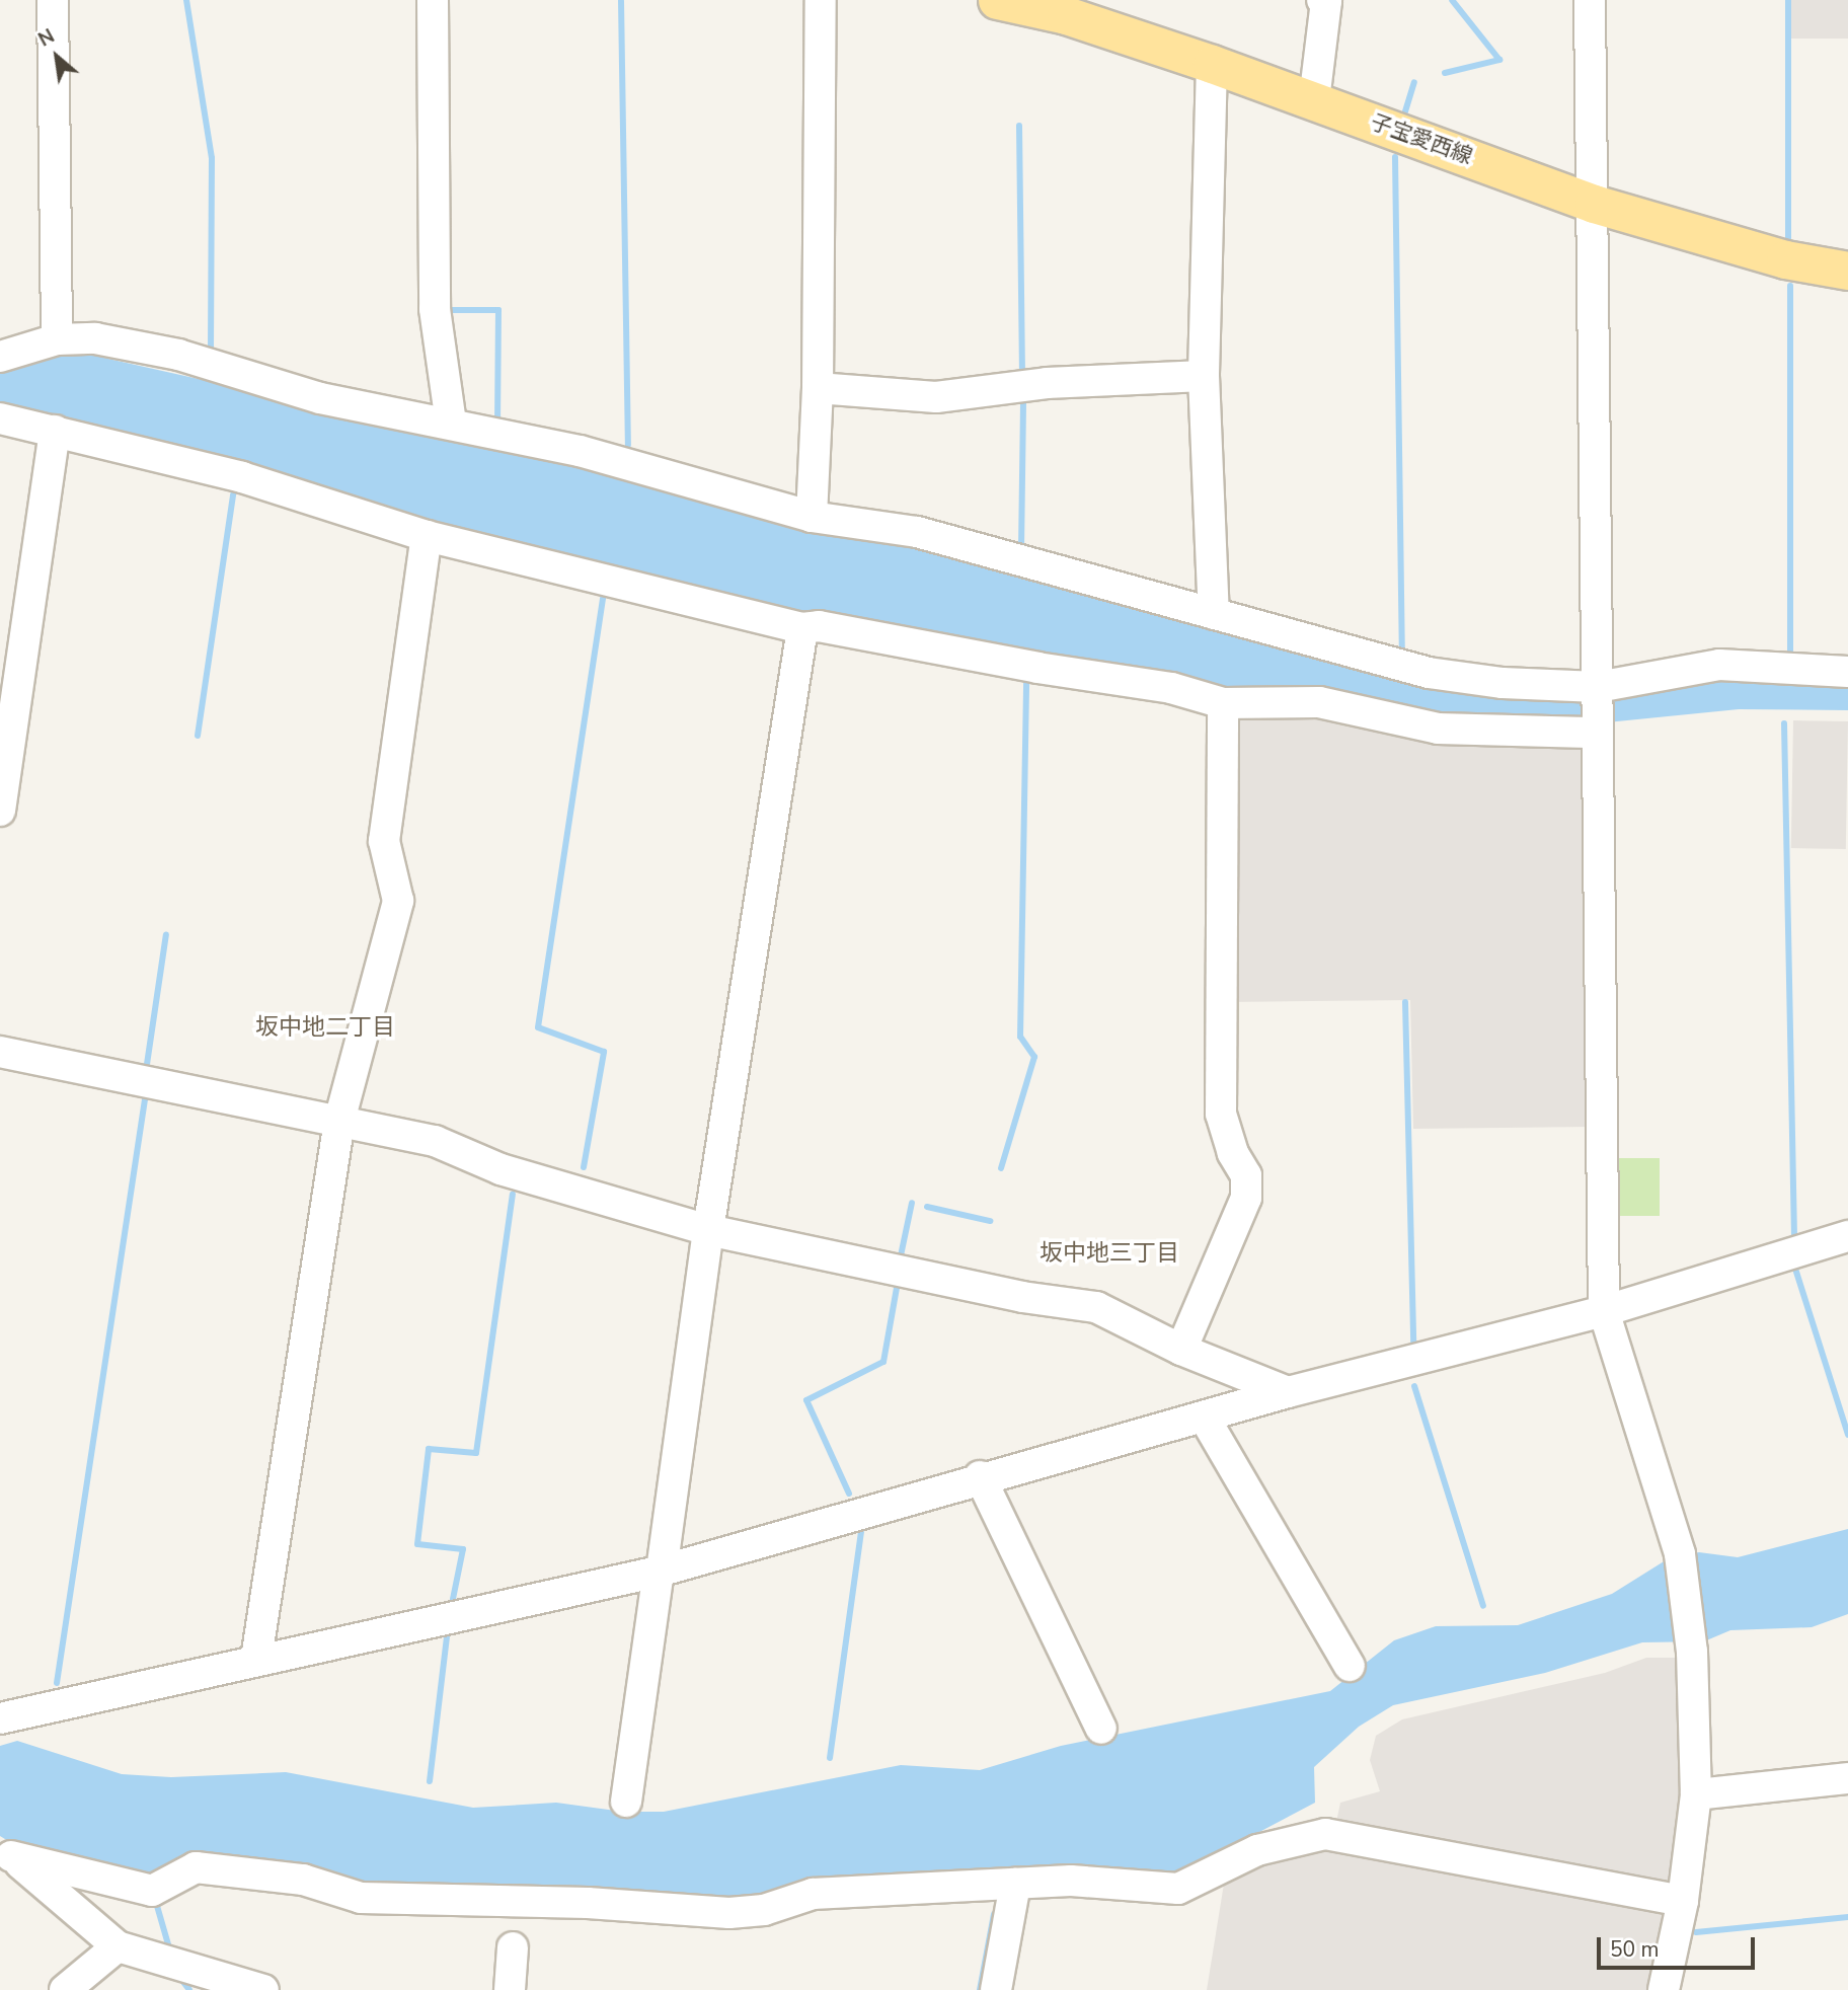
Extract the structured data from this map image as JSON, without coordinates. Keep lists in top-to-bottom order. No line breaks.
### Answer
{"streets":{"main road":["子宝愛西線"]},"districts":["坂中地二丁目","坂中地三丁目"],"scale_bar":"50 m","north":"top left"}
